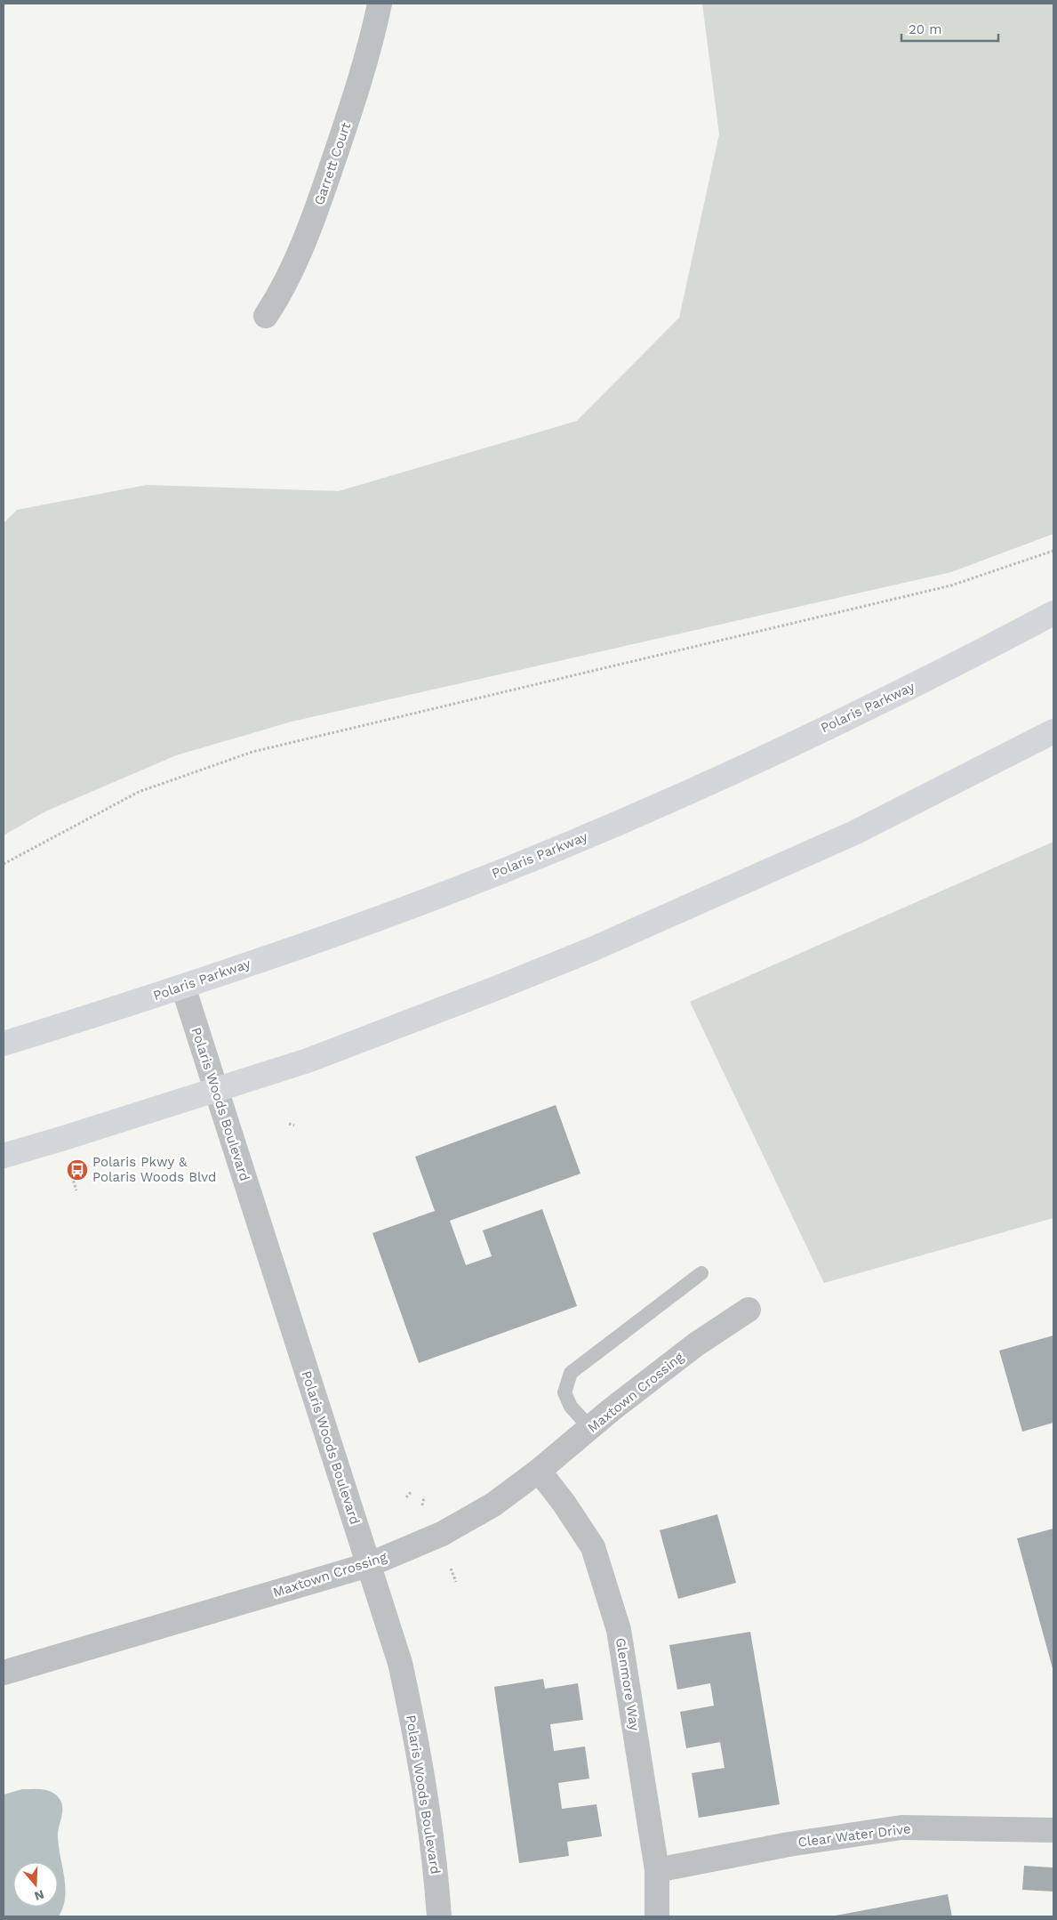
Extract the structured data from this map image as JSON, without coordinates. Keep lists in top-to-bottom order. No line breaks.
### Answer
{"streets":{"main road":["Polaris Parkway"],"street":["Garrett Court","Polaris Woods Boulevard","Maxtown Crossing","Glenmore Way","Clear Water Drive"]},"crossings":[["Polaris Parkway","Polaris Woods Boulevard"],["Polaris Woods Boulevard","Maxtown Crossing"],["Maxtown Crossing","Glenmore Way"],["Glenmore Way","Clear Water Drive"]],"places":{"bus stop":["Polaris Pkwy & Polaris Woods Blvd"]},"scale_bar":"20 m","north":"bottom"}
